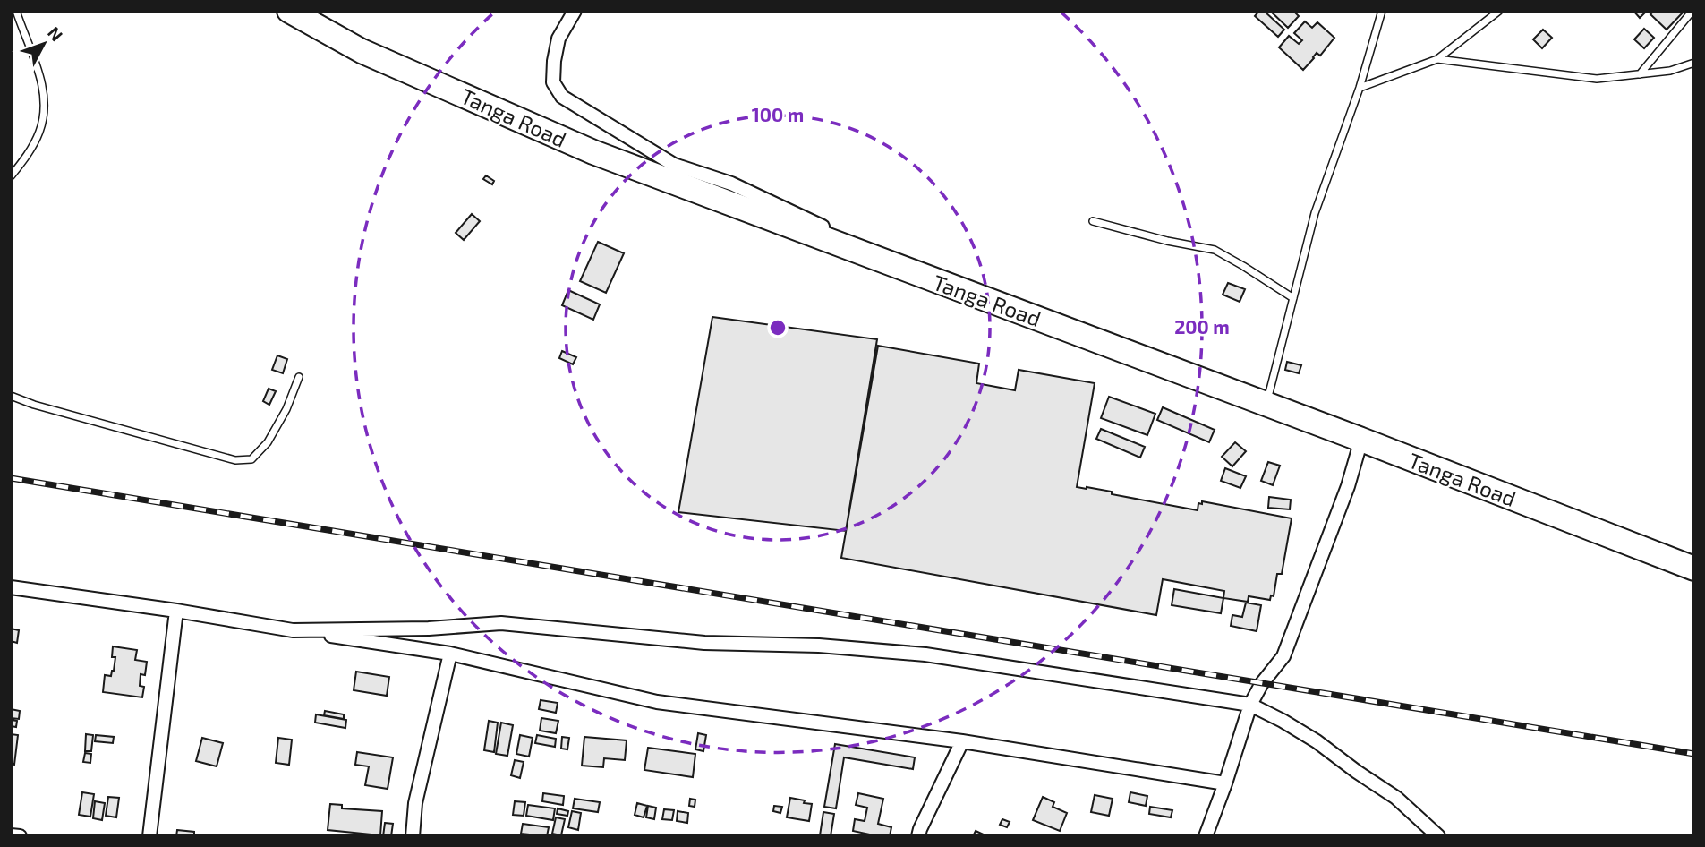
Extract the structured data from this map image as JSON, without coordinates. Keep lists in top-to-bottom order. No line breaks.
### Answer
{"streets":{"highway":["Tanga Road"]},"north":"top right","rings":["100 m","200 m"]}
